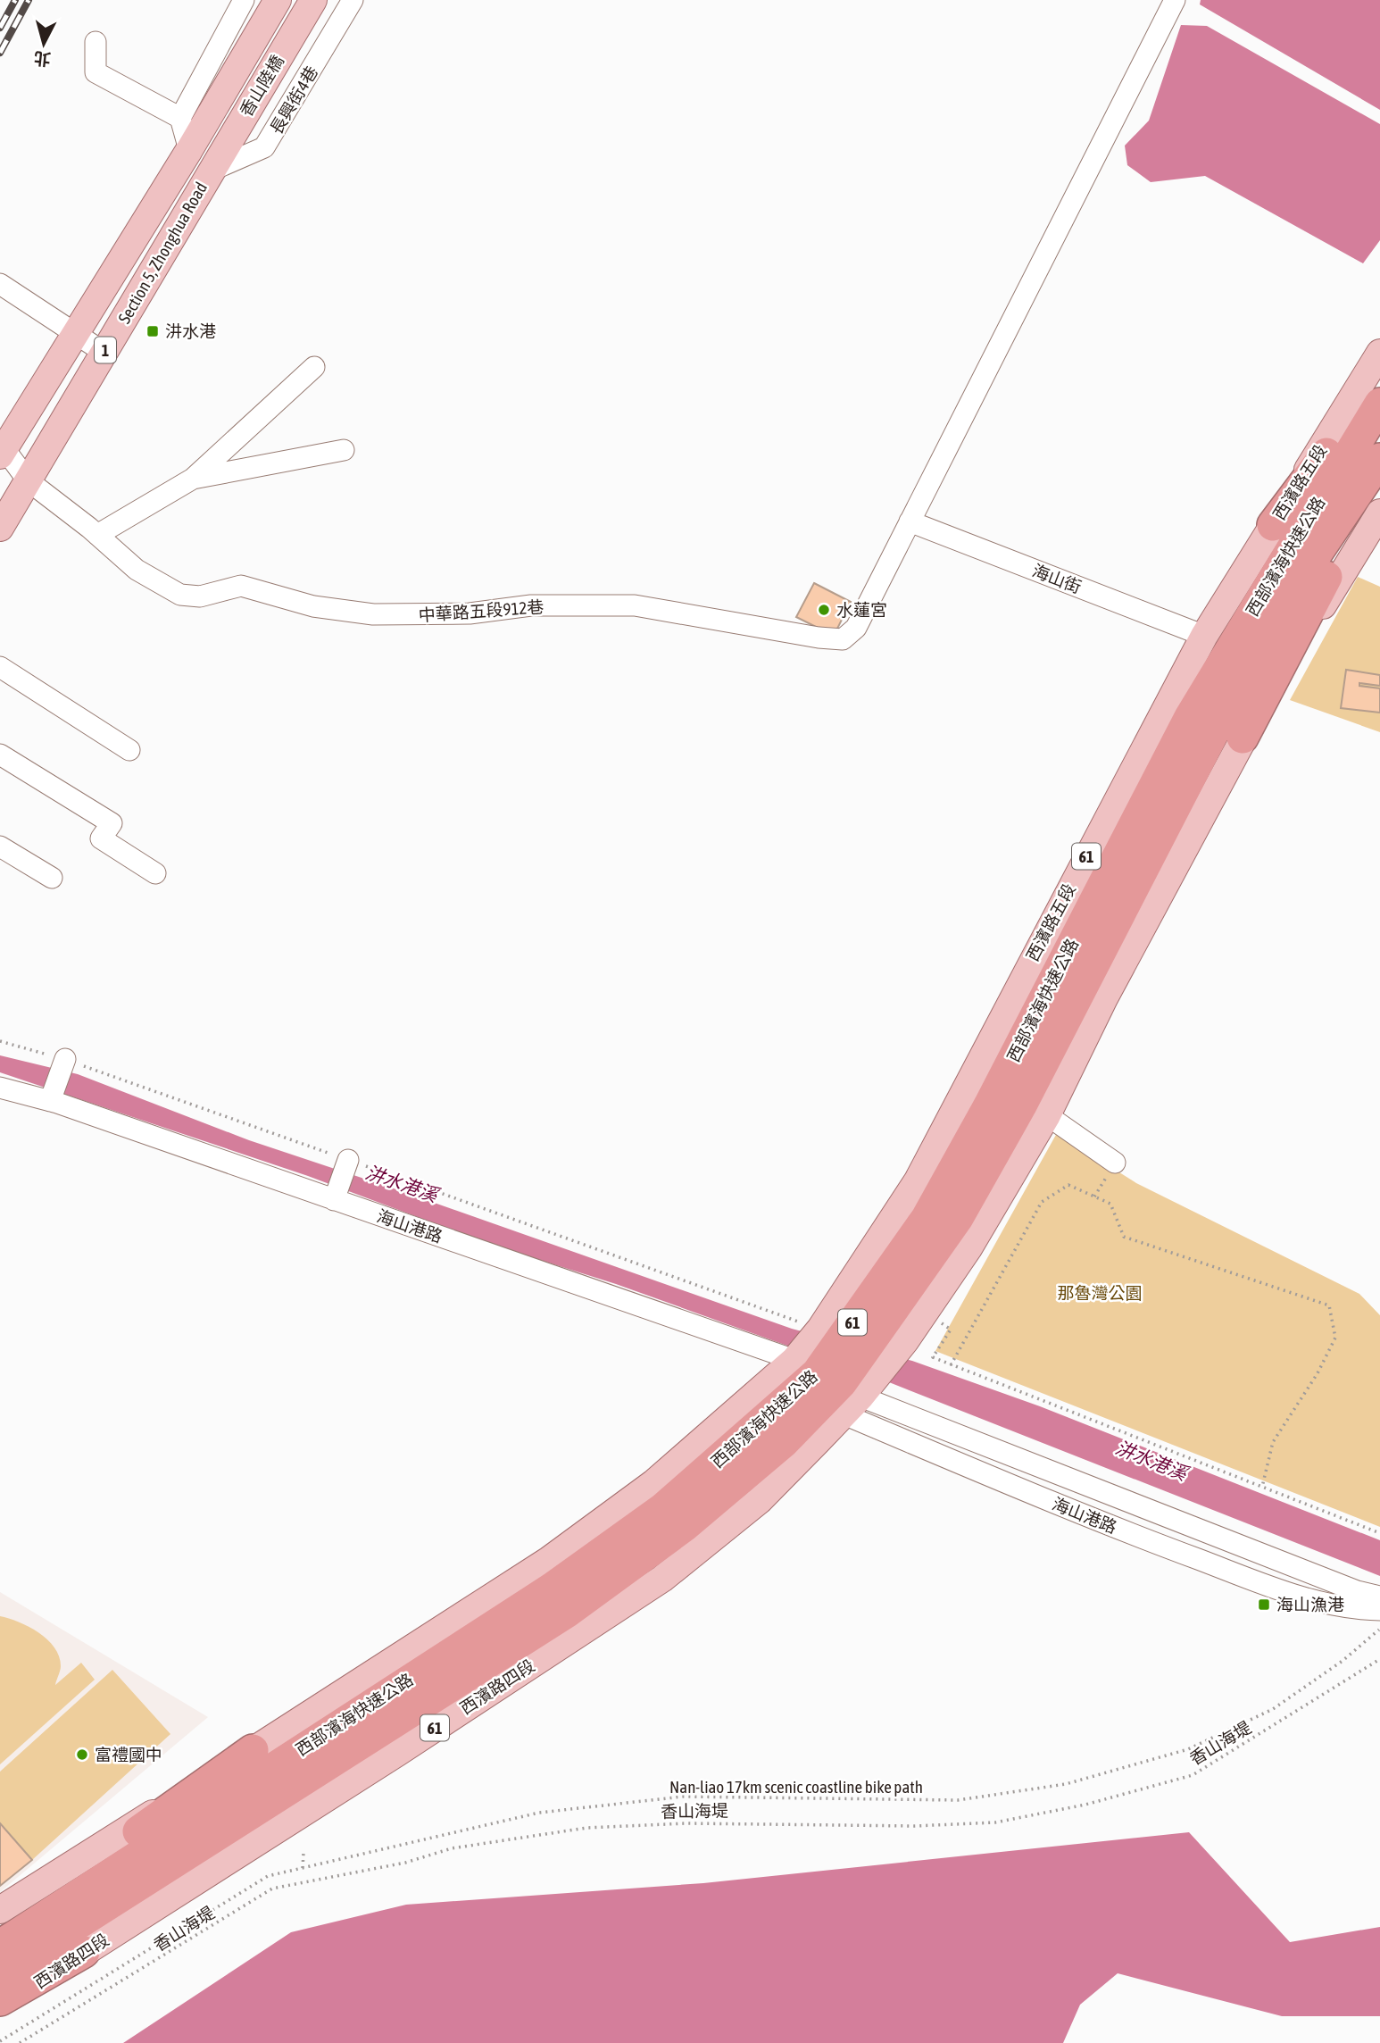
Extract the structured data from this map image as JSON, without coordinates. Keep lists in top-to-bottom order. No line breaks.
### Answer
{"streets":{"highway":["西部濱海快速公路","61"],"main road":["香山陸橋","Section 5, Zhonghua Road","1","西濱路五段","西濱路四段"],"street":["長興街4巷","海山街","中華路五段912巷","海山港路"],"path":["香山海堤","Nan-liao 17km scenic coastline bike path"]},"crossings":[["香山陸橋","長興街4巷"],["香山陸橋","Section 5, Zhonghua Road"],["長興街4巷","Section 5, Zhonghua Road"],["Section 5, Zhonghua Road","中華路五段912巷"],["西濱路五段","西部濱海快速公路"],["西濱路五段","海山街"],["西濱路五段","61"],["西濱路五段","海山港路"],["西濱路五段","西濱路四段"],["西部濱海快速公路","61"],["西部濱海快速公路","海山港路"],["西部濱海快速公路","西濱路四段"],["海山街","中華路五段912巷"],["61","海山港路"],["61","西濱路四段"],["海山港路","西濱路四段"]],"water":["汫水港溪"],"parks":["那魯灣公園"],"places":{"transit":["汫水港","海山漁港"],"other":["水蓮宮","富禮國中"]},"north":"bottom"}
